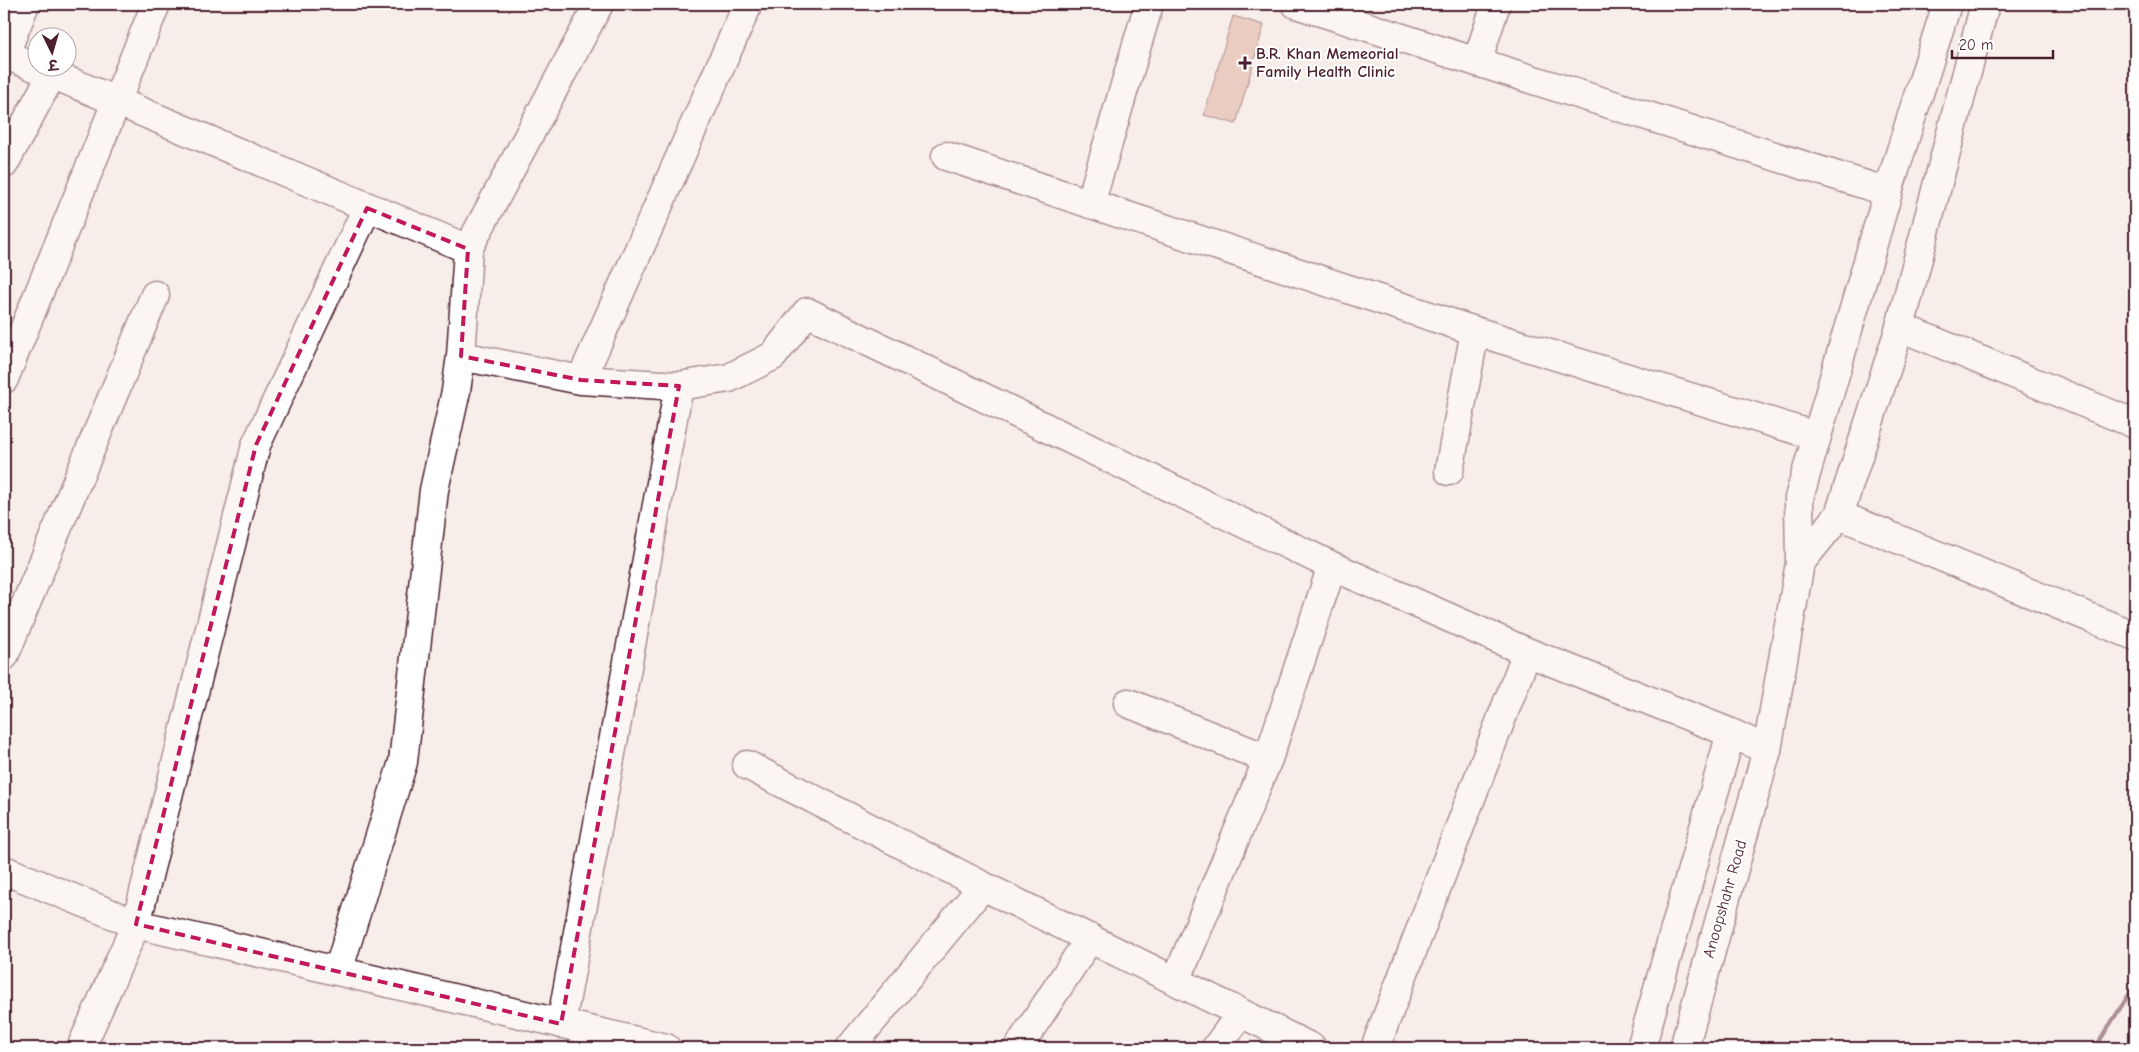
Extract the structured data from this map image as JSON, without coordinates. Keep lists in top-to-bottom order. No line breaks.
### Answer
{"streets":{"street":["Anoopshahr Road"]},"places":{"health":["B.R. Khan Memeorial Family Health Clinic"]},"scale_bar":"20 m","north":"bottom"}
